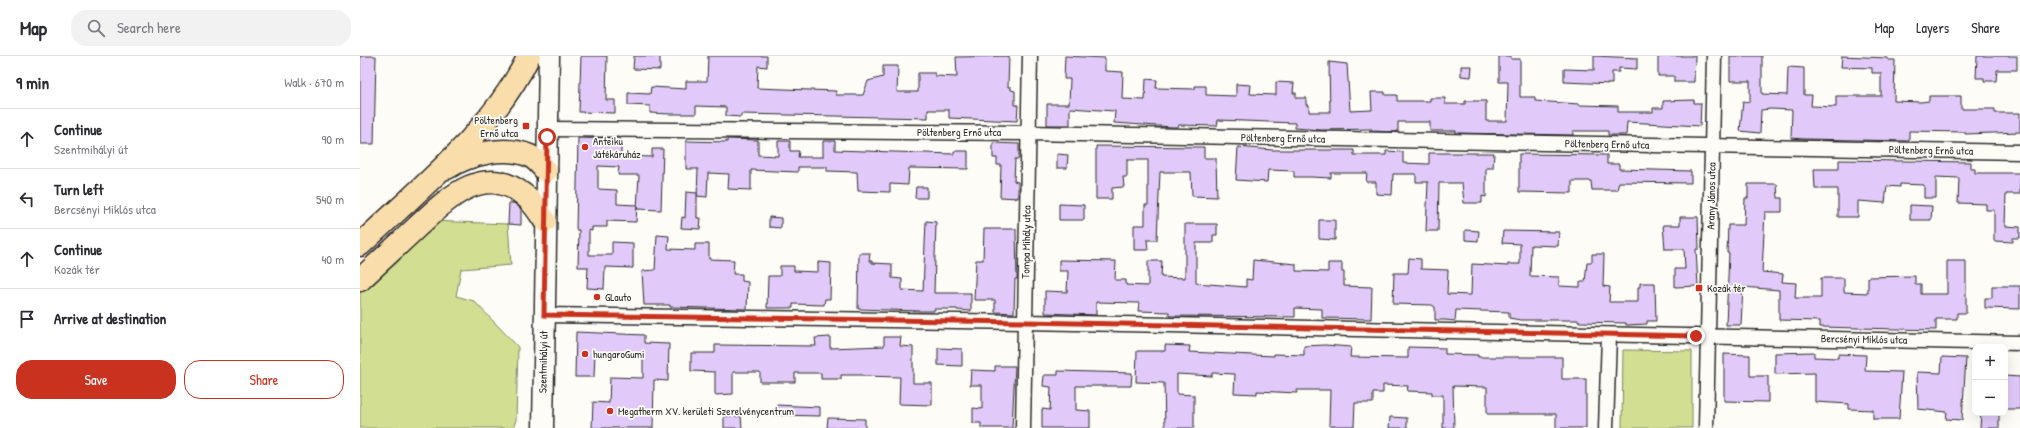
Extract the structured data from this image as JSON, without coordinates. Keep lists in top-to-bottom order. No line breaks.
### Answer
{"streets":{"main road":["Szentmihályi út"],"street":["Pöltenberg Ernő utca","Arany János utca","Tompa Mihály utca","Bercsényi Miklós utca"]},"crossings":[["Pöltenberg Ernő utca","Arany János utca"],["Pöltenberg Ernő utca","Tompa Mihály utca"],["Pöltenberg Ernő utca","Szentmihályi út"],["Arany János utca","Bercsényi Miklós utca"]],"places":{"transit":["Pöltenberg Ernő utca","Kozák tér"],"other":["Anteiku Játékáruház","GLauto","hungaroGumi","Megatherm XV. kerületi Szerelvénycentrum"]},"page":{"header":"Map","search":"Search here","nav":["Map","Layers","Share"],"heading":["9 min","Walk · 670 m"],"list":[["Continue","Szentmihályi út","90 m"],["Turn left","Bercsényi Miklós utca","540 m"],["Continue","Kozák tér","40 m"],"Arrive at destination"],"map_buttons":["+","−"],"buttons":["Save","Share"]}}
